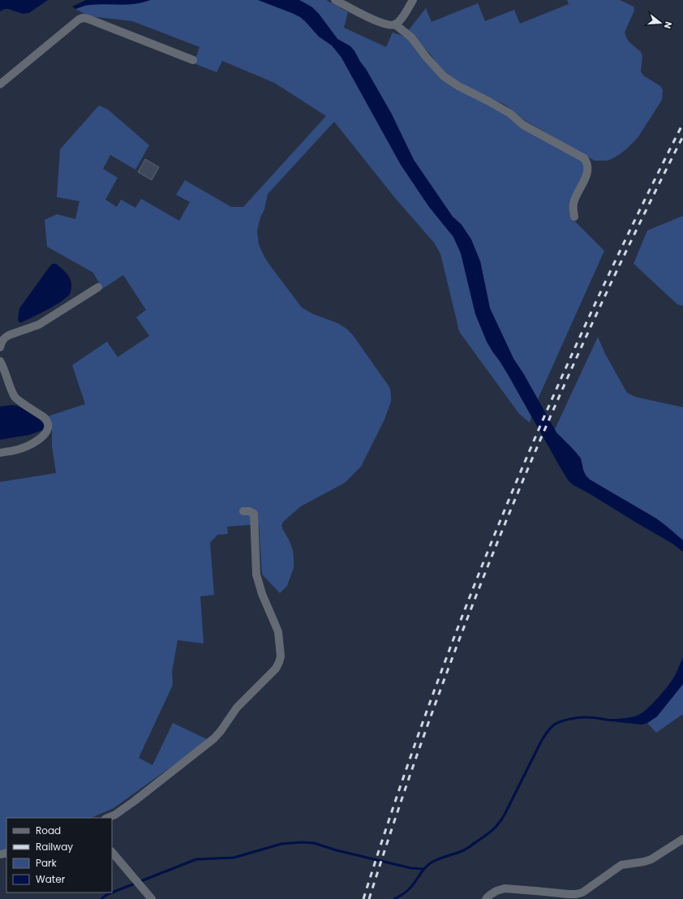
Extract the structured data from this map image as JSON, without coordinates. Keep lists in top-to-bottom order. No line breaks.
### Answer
{"legend":["Road","Railway","Park","Water"],"north":"right"}
